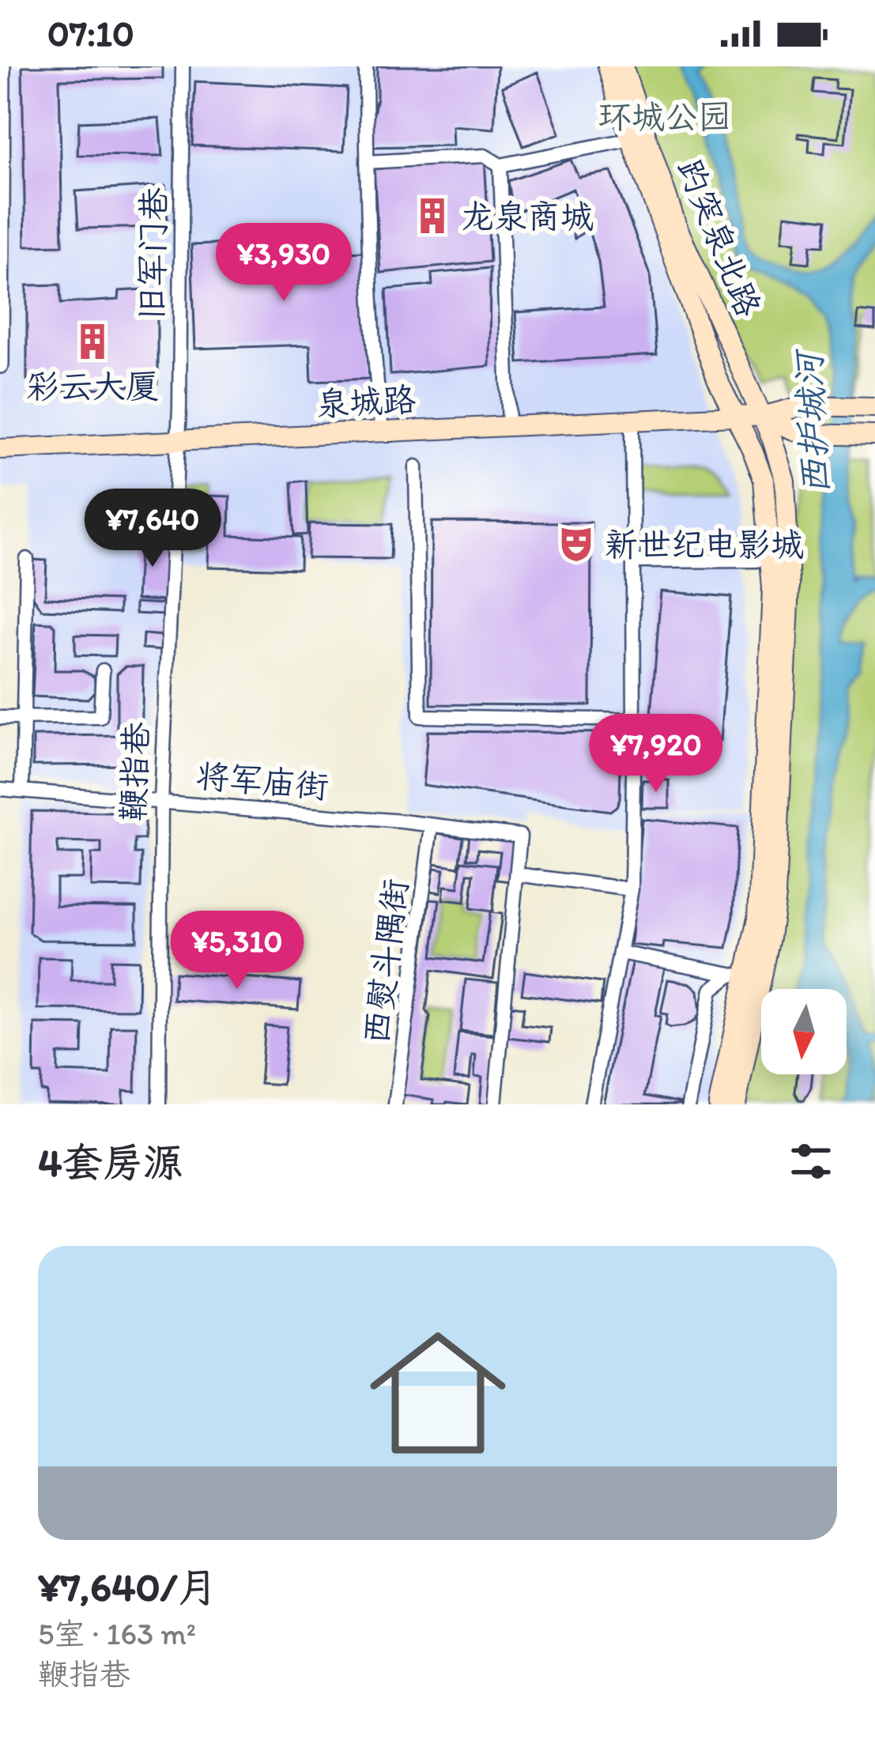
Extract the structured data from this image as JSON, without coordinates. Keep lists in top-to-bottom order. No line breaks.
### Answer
{"streets":{"main road":["趵突泉北路","泉城路"],"street":["旧军门巷","鞭指巷","将军庙街","西熨斗隅街"]},"crossings":[["趵突泉北路","泉城路"],["旧军门巷","泉城路"],["旧军门巷","鞭指巷"],["泉城路","鞭指巷"],["鞭指巷","将军庙街"],["将军庙街","西熨斗隅街"]],"water":["西护城河"],"parks":["环城公园"],"places":{"building":["龙泉商城","彩云大厦"],"theatre":["新世纪电影城"]},"north":"bottom","page":{"status":"07:10","price":["¥3,930","¥7,640","¥7,920","¥5,310"],"heading":"4套房源","list":[{"name":"¥7,640/月","note":"5室 · 163 m² · 鞭指巷"}]}}
